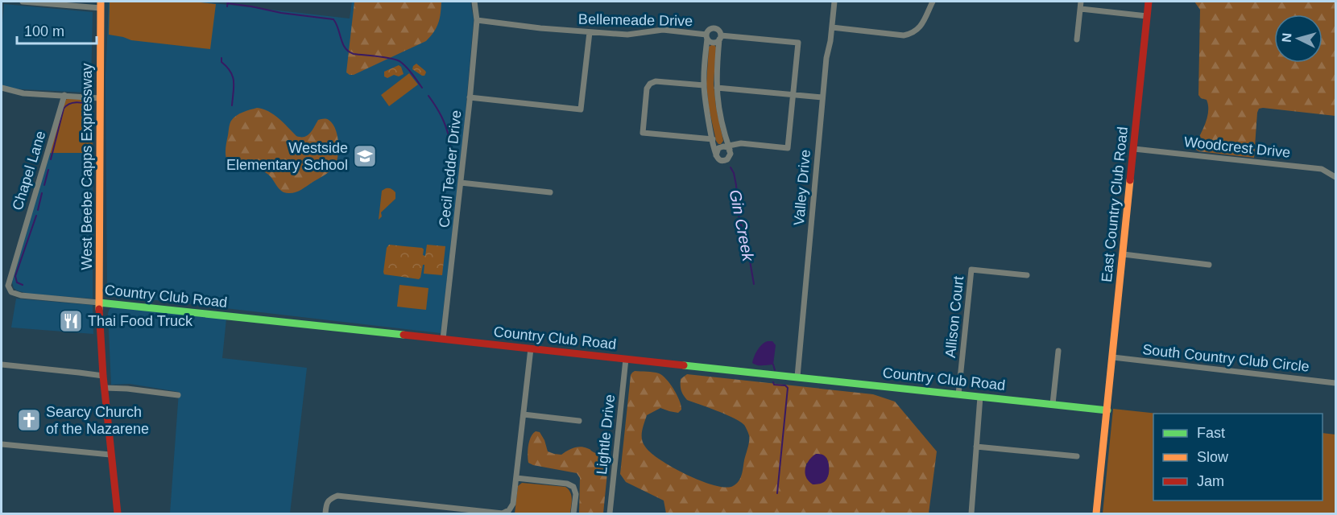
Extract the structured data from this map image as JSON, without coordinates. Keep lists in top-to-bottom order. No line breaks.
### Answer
{"streets":{"street":["Bellemeade Drive","Woodcrest Drive","West Beebe Capps Expressway","Cecil Tedder Drive","Chapel Lane","Valley Drive","East Country Club Road","Country Club Road","Allison Court","South Country Club Circle","Lightle Drive"]},"crossings":[["Bellemeade Drive","Cecil Tedder Drive"],["Woodcrest Drive","East Country Club Road"],["West Beebe Capps Expressway","Country Club Road"],["Cecil Tedder Drive","Country Club Road"],["Chapel Lane","Country Club Road"],["Valley Drive","Country Club Road"],["East Country Club Road","Country Club Road"],["East Country Club Road","South Country Club Circle"],["Country Club Road","Allison Court"],["Country Club Road","Lightle Drive"]],"water":["Gin Creek"],"places":{"school or university":["Westside Elementary School"],"restaurant":["Thai Food Truck"],"church":["Searcy Church of the Nazarene"]},"legend":["Fast","Slow","Jam"],"scale_bar":"100 m","north":"left"}
